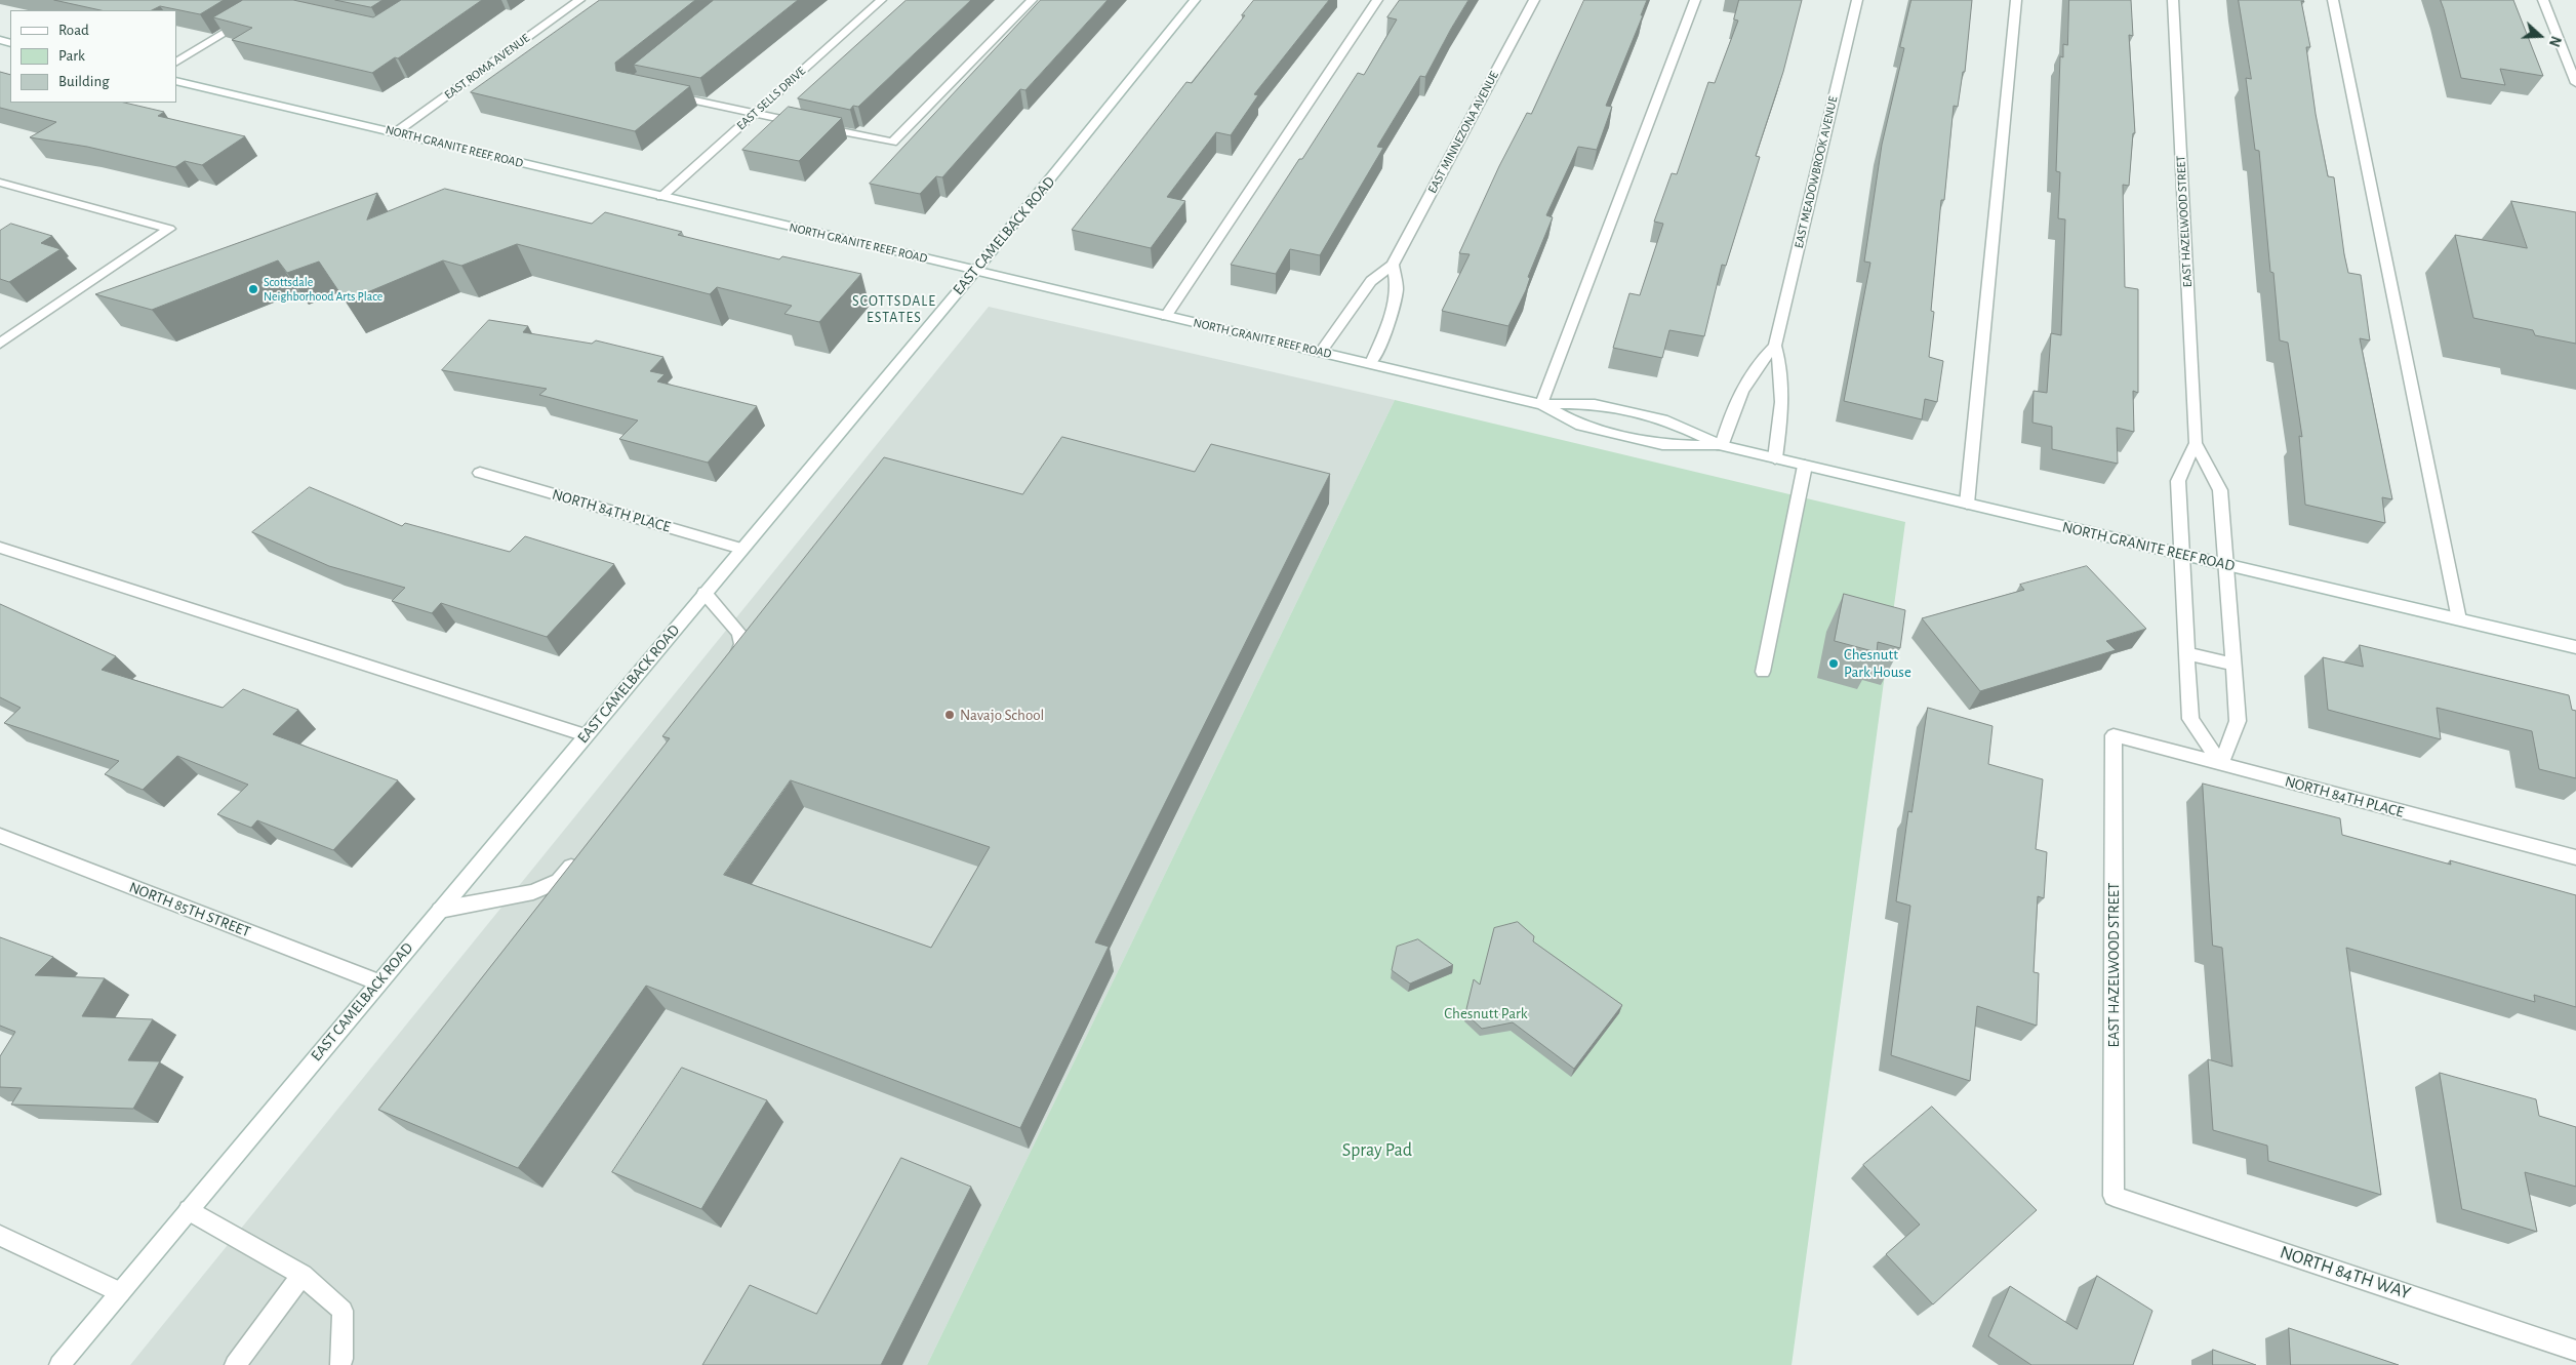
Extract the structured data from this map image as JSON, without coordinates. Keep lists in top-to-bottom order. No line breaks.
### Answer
{"streets":{"street":["EAST ROMA AVENUE","EAST SELLS DRIVE","EAST MINNEZONA AVENUE","NORTH GRANITE REEF ROAD","EAST MEADOWBROOK AVENUE","EAST HAZELWOOD STREET","EAST CAMELBACK ROAD","NORTH 84TH PLACE","NORTH 85TH STREET","NORTH 84TH WAY"]},"crossings":[["EAST ROMA AVENUE","NORTH GRANITE REEF ROAD"],["EAST SELLS DRIVE","NORTH GRANITE REEF ROAD"],["EAST MINNEZONA AVENUE","NORTH GRANITE REEF ROAD"],["NORTH GRANITE REEF ROAD","EAST MEADOWBROOK AVENUE"],["NORTH GRANITE REEF ROAD","EAST HAZELWOOD STREET"],["NORTH GRANITE REEF ROAD","EAST CAMELBACK ROAD"],["EAST HAZELWOOD STREET","NORTH 84TH PLACE"],["EAST HAZELWOOD STREET","NORTH 84TH WAY"],["EAST CAMELBACK ROAD","NORTH 84TH PLACE"],["EAST CAMELBACK ROAD","NORTH 85TH STREET"]],"districts":["SCOTTSDALE ESTATES"],"parks":["Chesnutt Park","Spray Pad"],"places":["Scottsdale Neighborhood Arts Place","Chesnutt Park House","Navajo School"],"legend":["Road","Park","Building"],"north":"right"}
